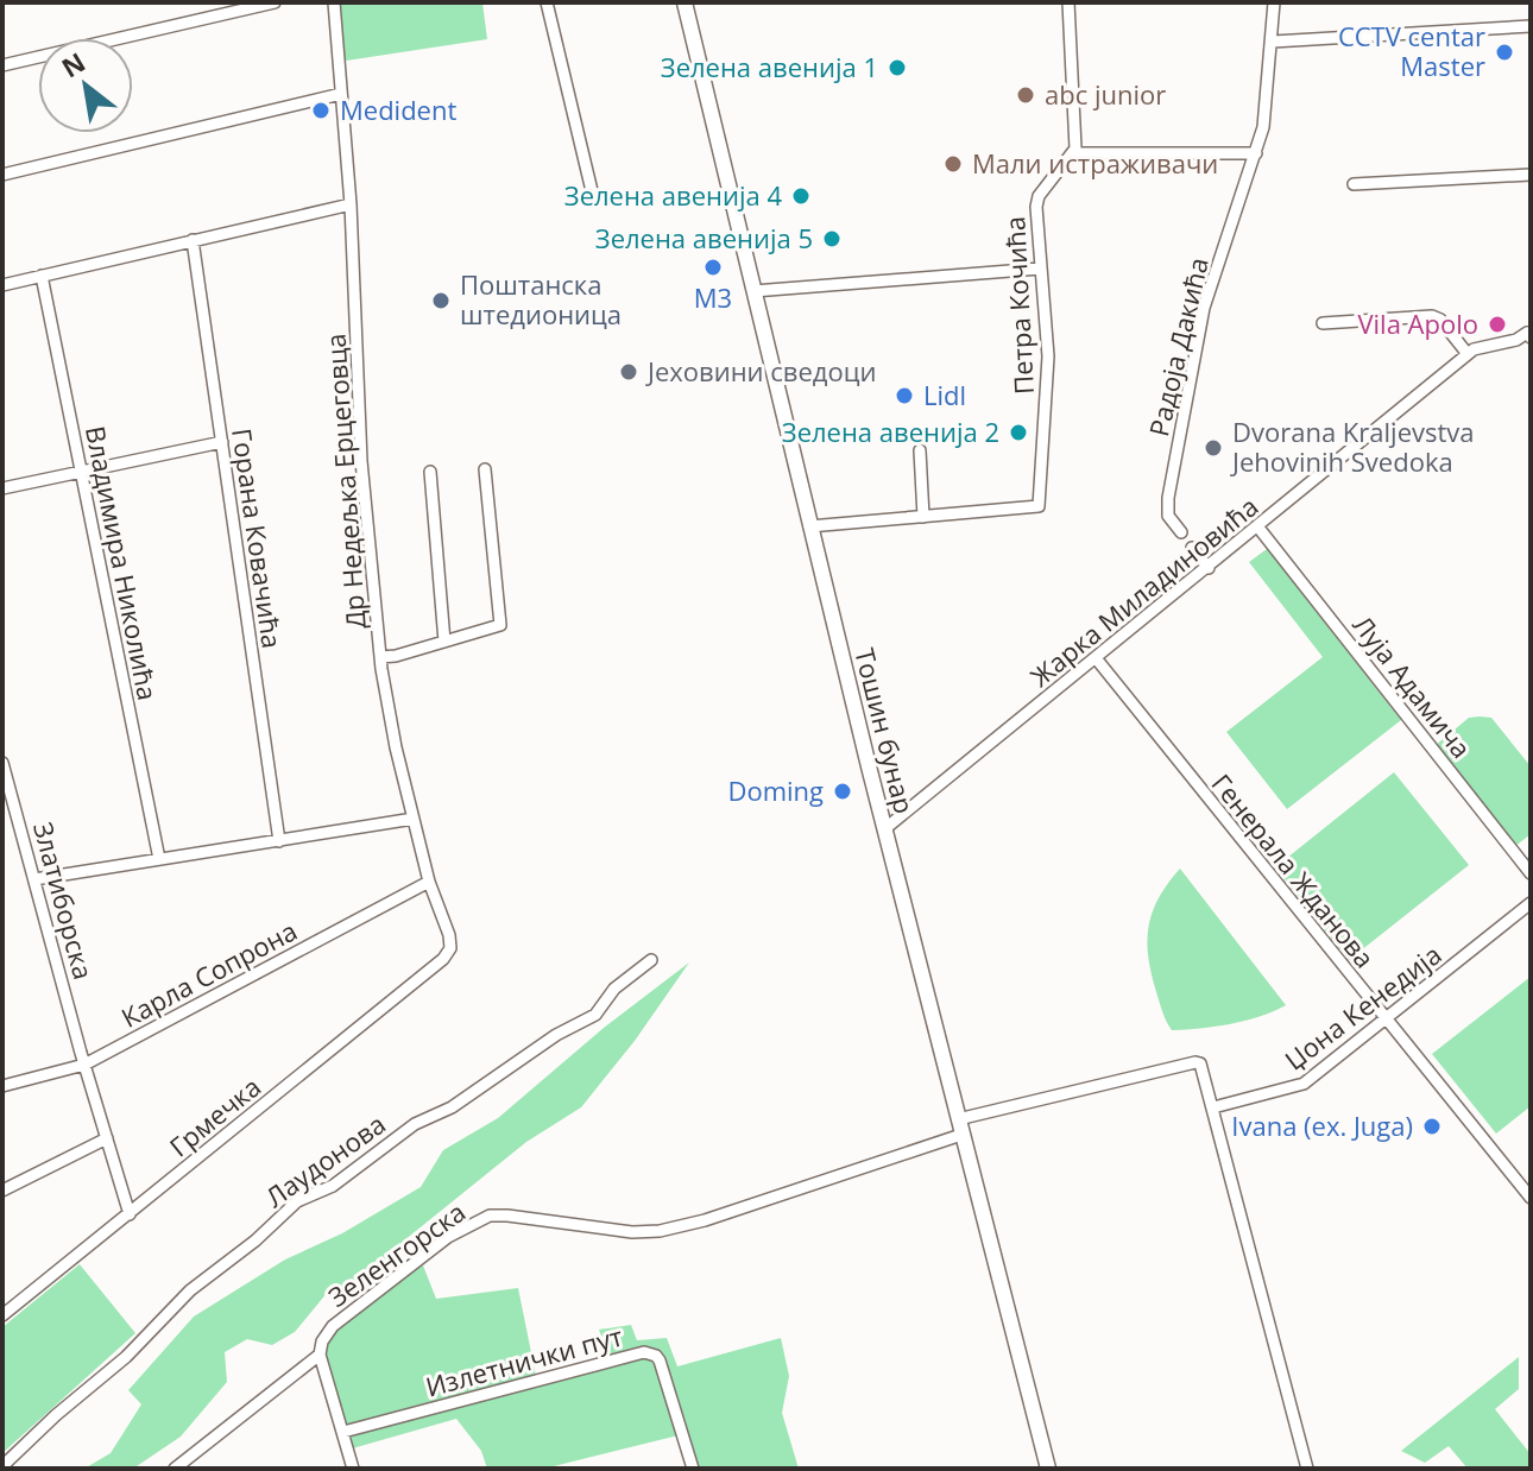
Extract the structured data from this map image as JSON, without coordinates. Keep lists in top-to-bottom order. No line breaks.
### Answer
{"streets":{"main road":["Тошин бунар"],"street":["Петра Кочића","Радоја Дакића","Др Недељка Ерцеговца","Горана Ковачића","Владимира Николића","Жарка Миладиновића","Луја Адамича","Генерала Жданова","Златиборска","Карла Сопрона","Џона Кенедија","Грмечка","Лаудонова","Зеленгорска","Излетнички пут"]},"crossings":[["Др Недељка Ерцеговца","Карла Сопрона"],["Др Недељка Ерцеговца","Грмечка"],["Жарка Миладиновића","Луја Адамича"],["Жарка Миладиновића","Тошин бунар"],["Жарка Миладиновића","Генерала Жданова"],["Тошин бунар","Зеленгорска"],["Генерала Жданова","Џона Кенедија"],["Златиборска","Карла Сопрона"],["Златиборска","Грмечка"]],"places":["CCTV centar Master","Зелена авенија 1","abc junior","Medident","Мали истраживачи","Зелена авенија 4","Зелена авенија 5","М3","Поштанска штедионица","Vila Apolo","Јеховини сведоци","Lidl","Зелена авенија 2","Dvorana Kraljevstva Jehovinih Svedoka","Doming","Ivana (ex. Juga)"],"north":"top left"}
